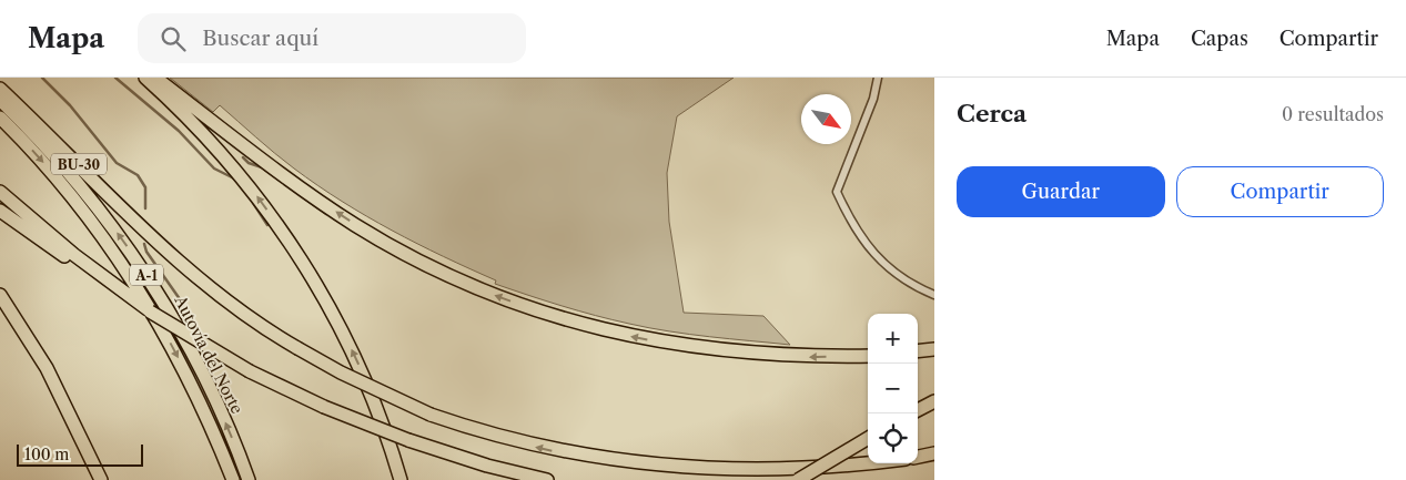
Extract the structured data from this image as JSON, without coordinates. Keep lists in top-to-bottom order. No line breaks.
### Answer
{"streets":{"highway":["BU-30","A-1","Autovía del Norte"]},"scale_bar":"100 m","north":"bottom right","page":{"header":"Mapa","search":"Buscar aquí","nav":["Mapa","Capas","Compartir"],"heading":["Cerca","0 resultados"],"buttons":["Guardar","Compartir"],"map_buttons":["+","−"],"scale":"100 m"}}
